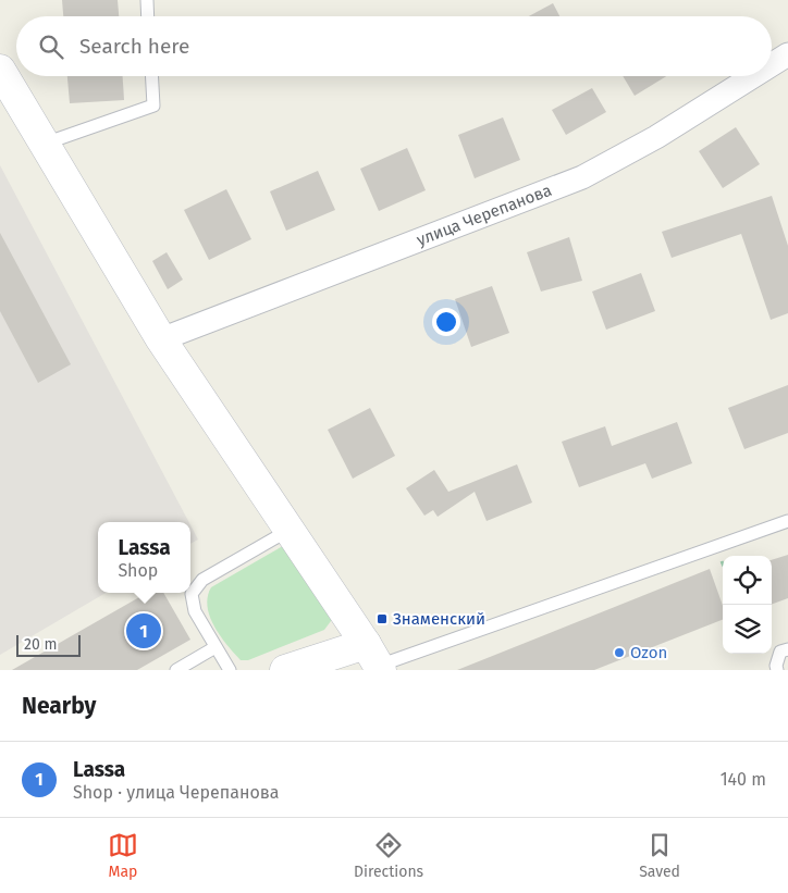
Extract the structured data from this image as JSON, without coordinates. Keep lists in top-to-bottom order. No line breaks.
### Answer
{"streets":{"street":["улица Черепанова"]},"places":{"transit":["Знаменский"],"other":["Ozon"]},"scale_bar":"20 m","page":{"search":"Search here","popup":["Lassa","Shop"],"pins":"1","scale":"20 m","heading":"Nearby","list":[{"mark":"1","name":"Lassa","note":"Shop · улица Черепанова","value":"140 m"}],"nav":["Map","Directions","Saved"]}}
